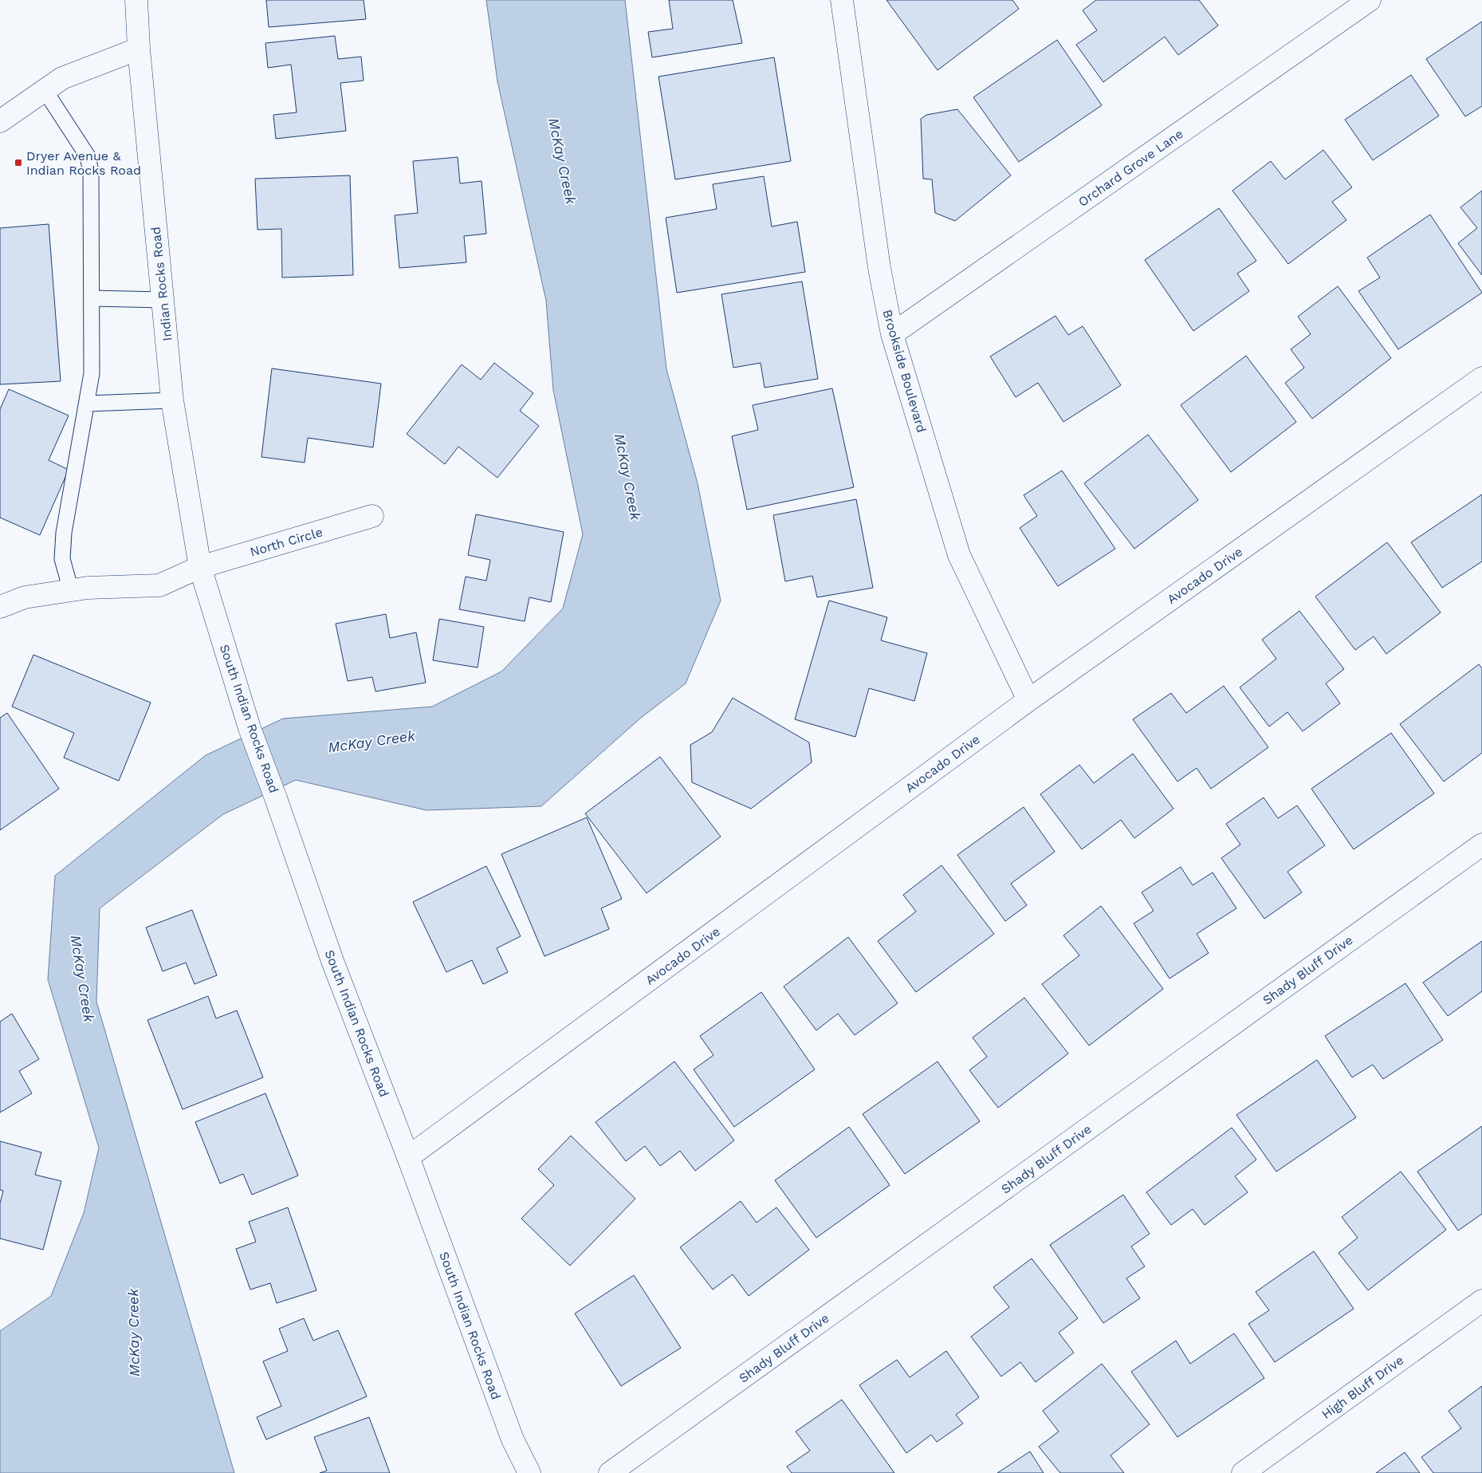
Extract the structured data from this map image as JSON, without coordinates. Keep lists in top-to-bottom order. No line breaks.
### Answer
{"streets":{"street":["Orchard Grove Lane","Indian Rocks Road","Brookside Boulevard","North Circle","Avocado Drive","South Indian Rocks Road","Shady Bluff Drive","High Bluff Drive"]},"crossings":[["Orchard Grove Lane","Brookside Boulevard"],["Indian Rocks Road","North Circle"],["Indian Rocks Road","South Indian Rocks Road"],["Brookside Boulevard","Avocado Drive"],["North Circle","South Indian Rocks Road"],["Avocado Drive","South Indian Rocks Road"]],"water":["McKay Creek"],"places":{"transit":["Dryer Avenue & Indian Rocks Road"]}}
